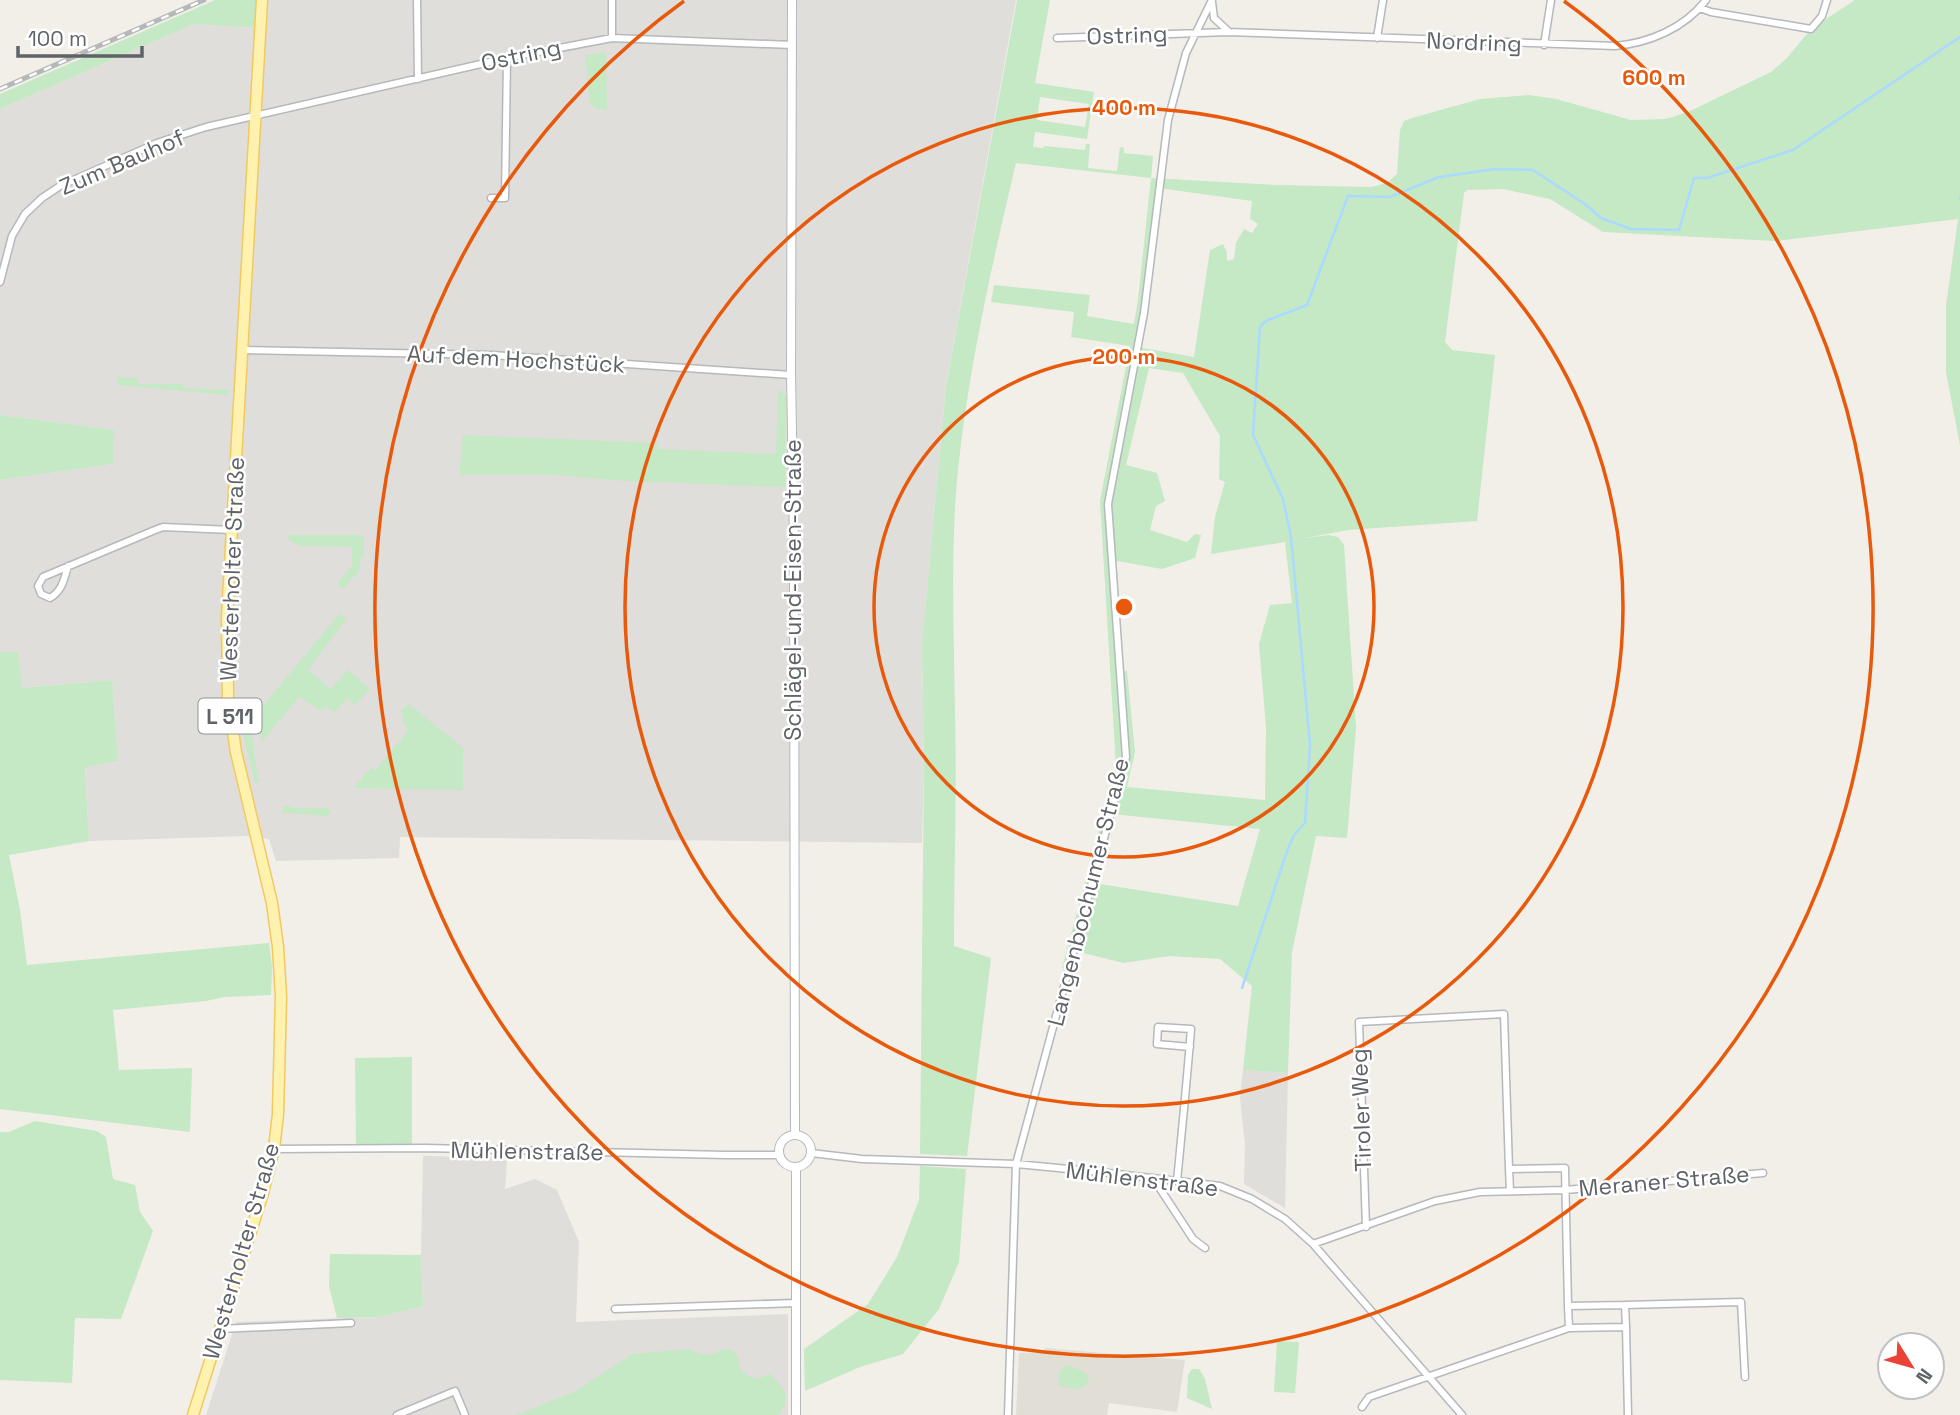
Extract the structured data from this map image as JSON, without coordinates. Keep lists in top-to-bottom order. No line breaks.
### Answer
{"streets":{"main road":["Westerholter Straße","L 511"],"street":["Ostring","Nordring","Zum Bauhof","Auf dem Hochstück","Schlägel-und-Eisen-Straße","Langenbochumer Straße","Tiroler Weg","Mühlenstraße","Meraner Straße"]},"crossings":[["Ostring","Nordring"],["Ostring","Zum Bauhof"],["Ostring","Westerholter Straße"],["Ostring","Schlägel-und-Eisen-Straße"],["Ostring","Langenbochumer Straße"],["Nordring","Langenbochumer Straße"],["Zum Bauhof","Westerholter Straße"],["Auf dem Hochstück","Westerholter Straße"],["Auf dem Hochstück","Schlägel-und-Eisen-Straße"],["Westerholter Straße","Mühlenstraße"],["Schlägel-und-Eisen-Straße","Mühlenstraße"],["Langenbochumer Straße","Mühlenstraße"],["Tiroler Weg","Meraner Straße"],["Mühlenstraße","Meraner Straße"]],"scale_bar":"100 m","north":"bottom right","rings":["600 m","400 m","200 m"]}
